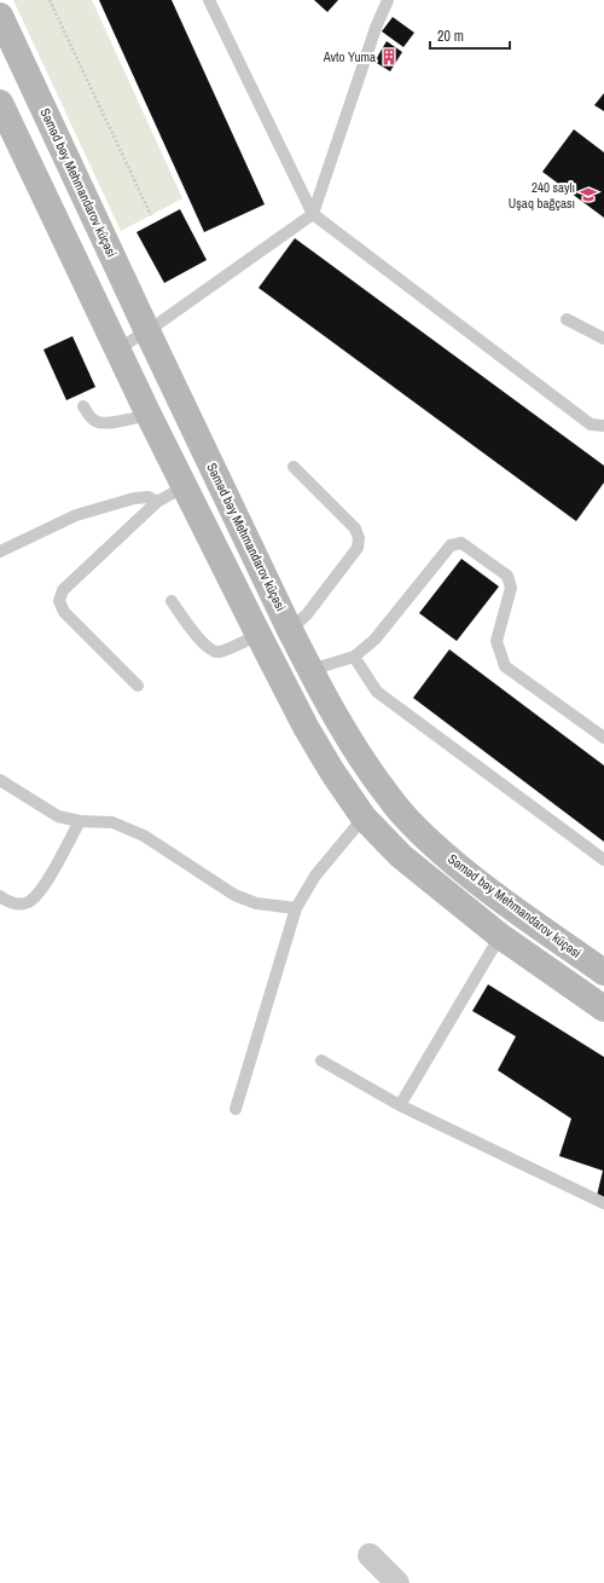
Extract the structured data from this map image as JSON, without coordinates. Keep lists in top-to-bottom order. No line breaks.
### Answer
{"streets":{"main road":["Səməd bəy Mehmandarov küçəsi"]},"places":{"building":["Avto Yuma"],"school or university":["240 saylı Uşaq bağçası"]},"scale_bar":"20 m"}
